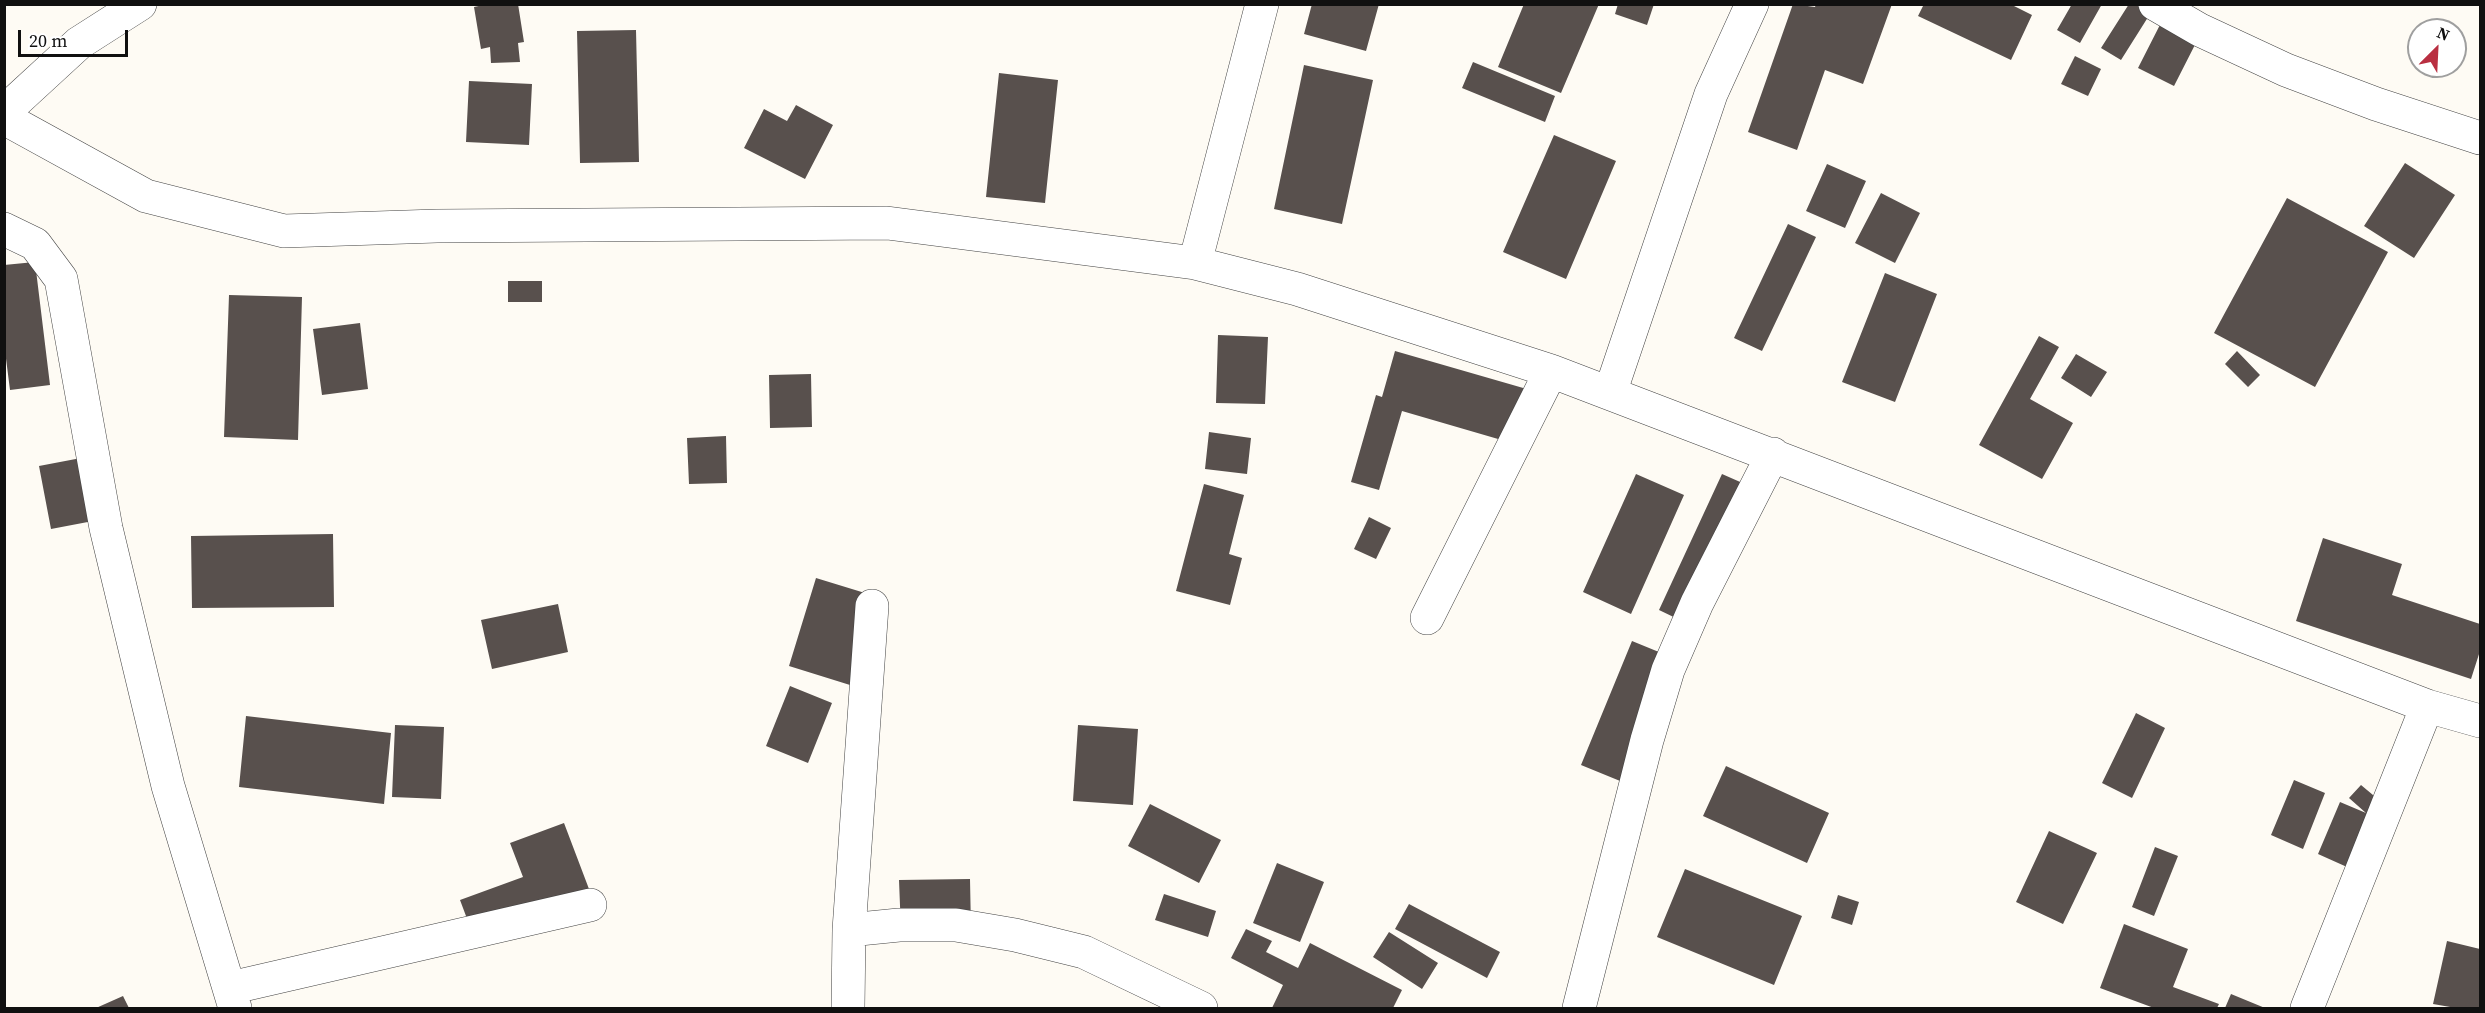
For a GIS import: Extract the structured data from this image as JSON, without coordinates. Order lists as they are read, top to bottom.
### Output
{
  "scale_bar": "20 m",
  "north": "top right"
}
